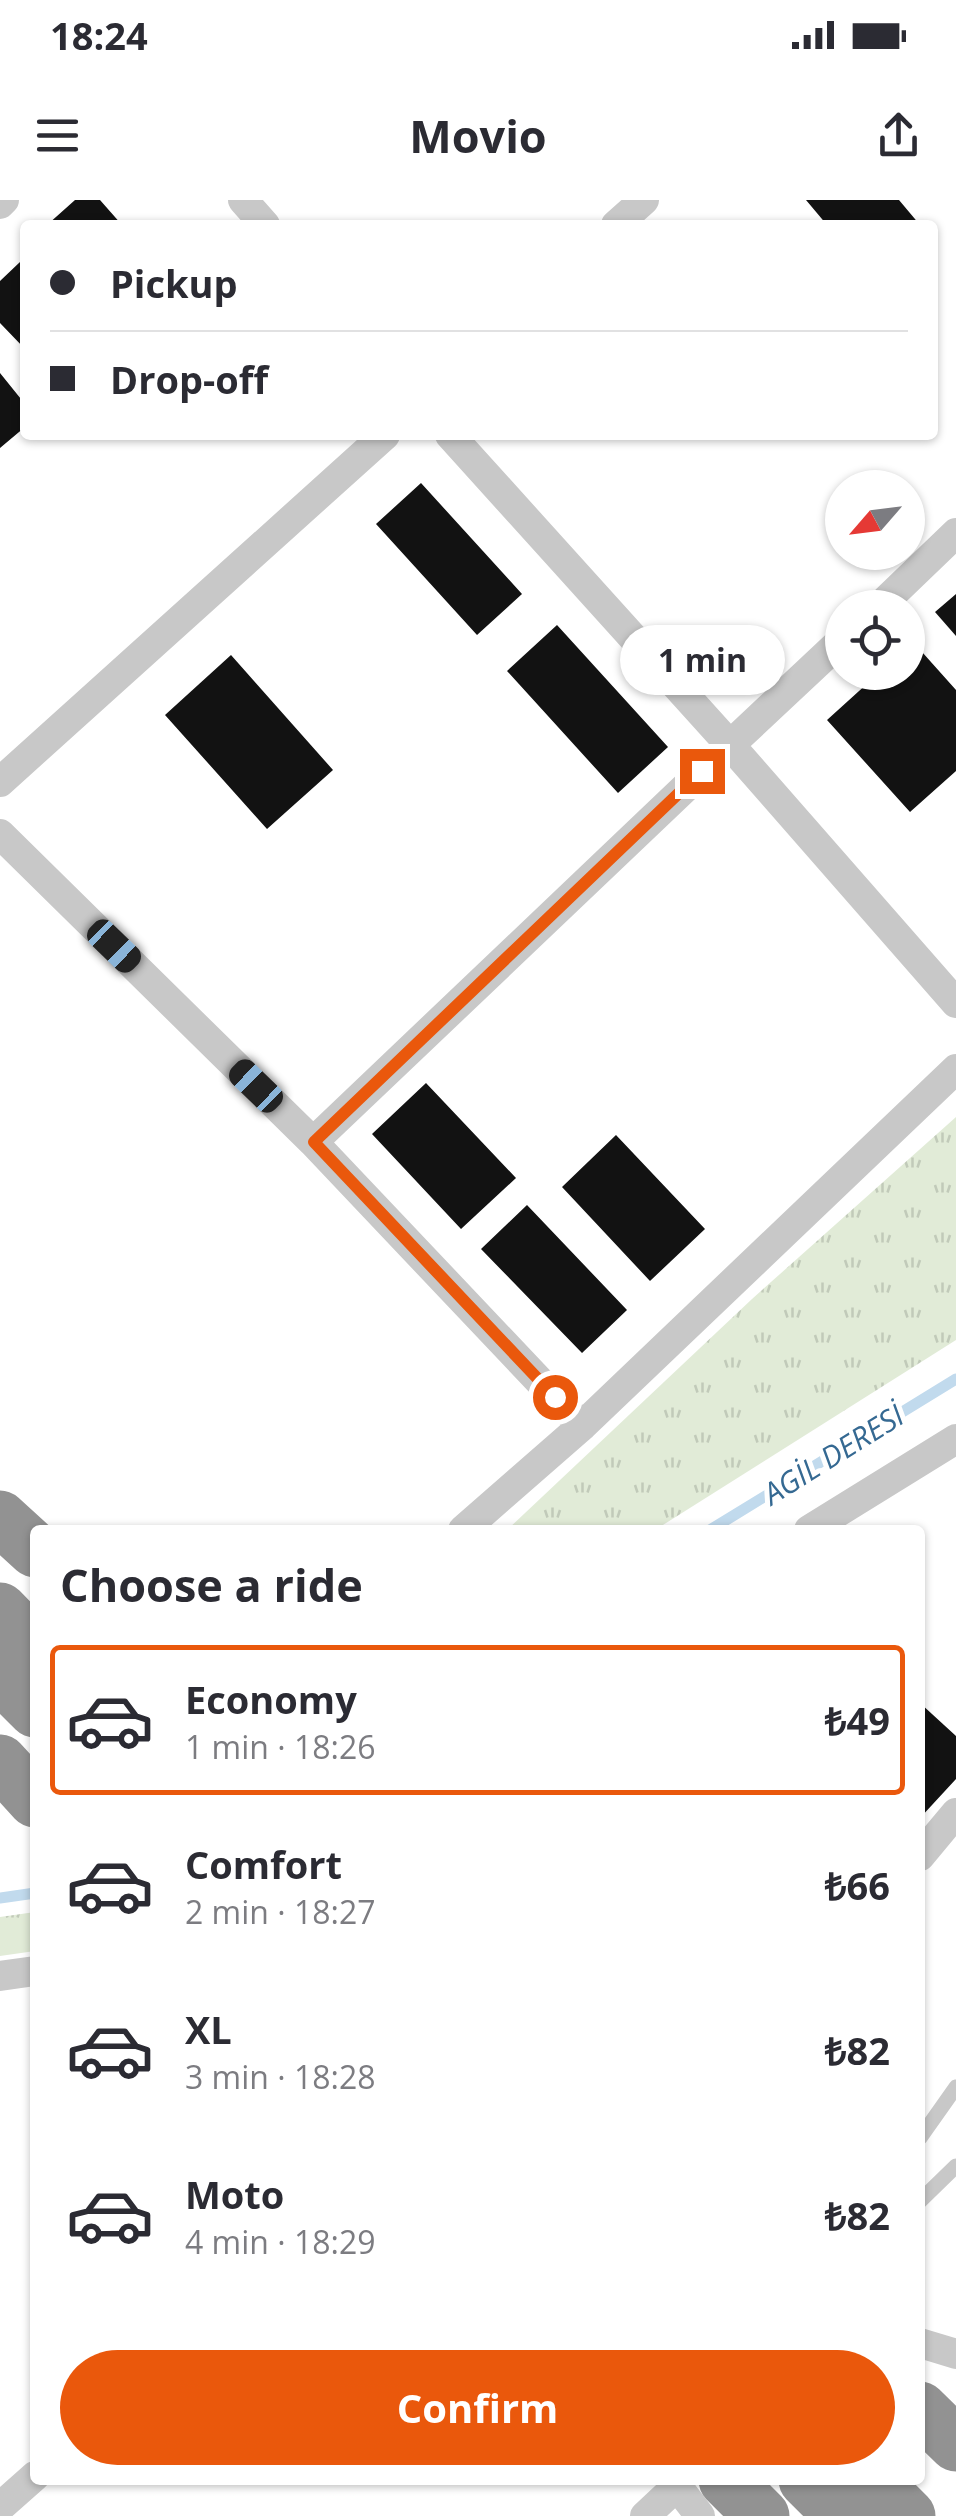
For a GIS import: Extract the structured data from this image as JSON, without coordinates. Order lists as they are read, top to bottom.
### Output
{
  "water": ["AGİL DERESİ"],
  "north": "bottom left",
  "page": {
    "status": "18:24",
    "header": "Movio",
    "banner": ["Pickup", "Drop-off"],
    "bubble": "1 min",
    "heading": "Choose a ride",
    "list": [
      {
        "name": "Economy",
        "note": "1 min · 18:26",
        "value": "₺49"
      },
      {
        "name": "Comfort",
        "note": "2 min · 18:27",
        "value": "₺66"
      },
      {
        "name": "XL",
        "note": "3 min · 18:28",
        "value": "₺82"
      },
      {
        "name": "Moto",
        "note": "4 min · 18:29",
        "value": "₺82"
      }
    ],
    "buttons": "Confirm"
  }
}
